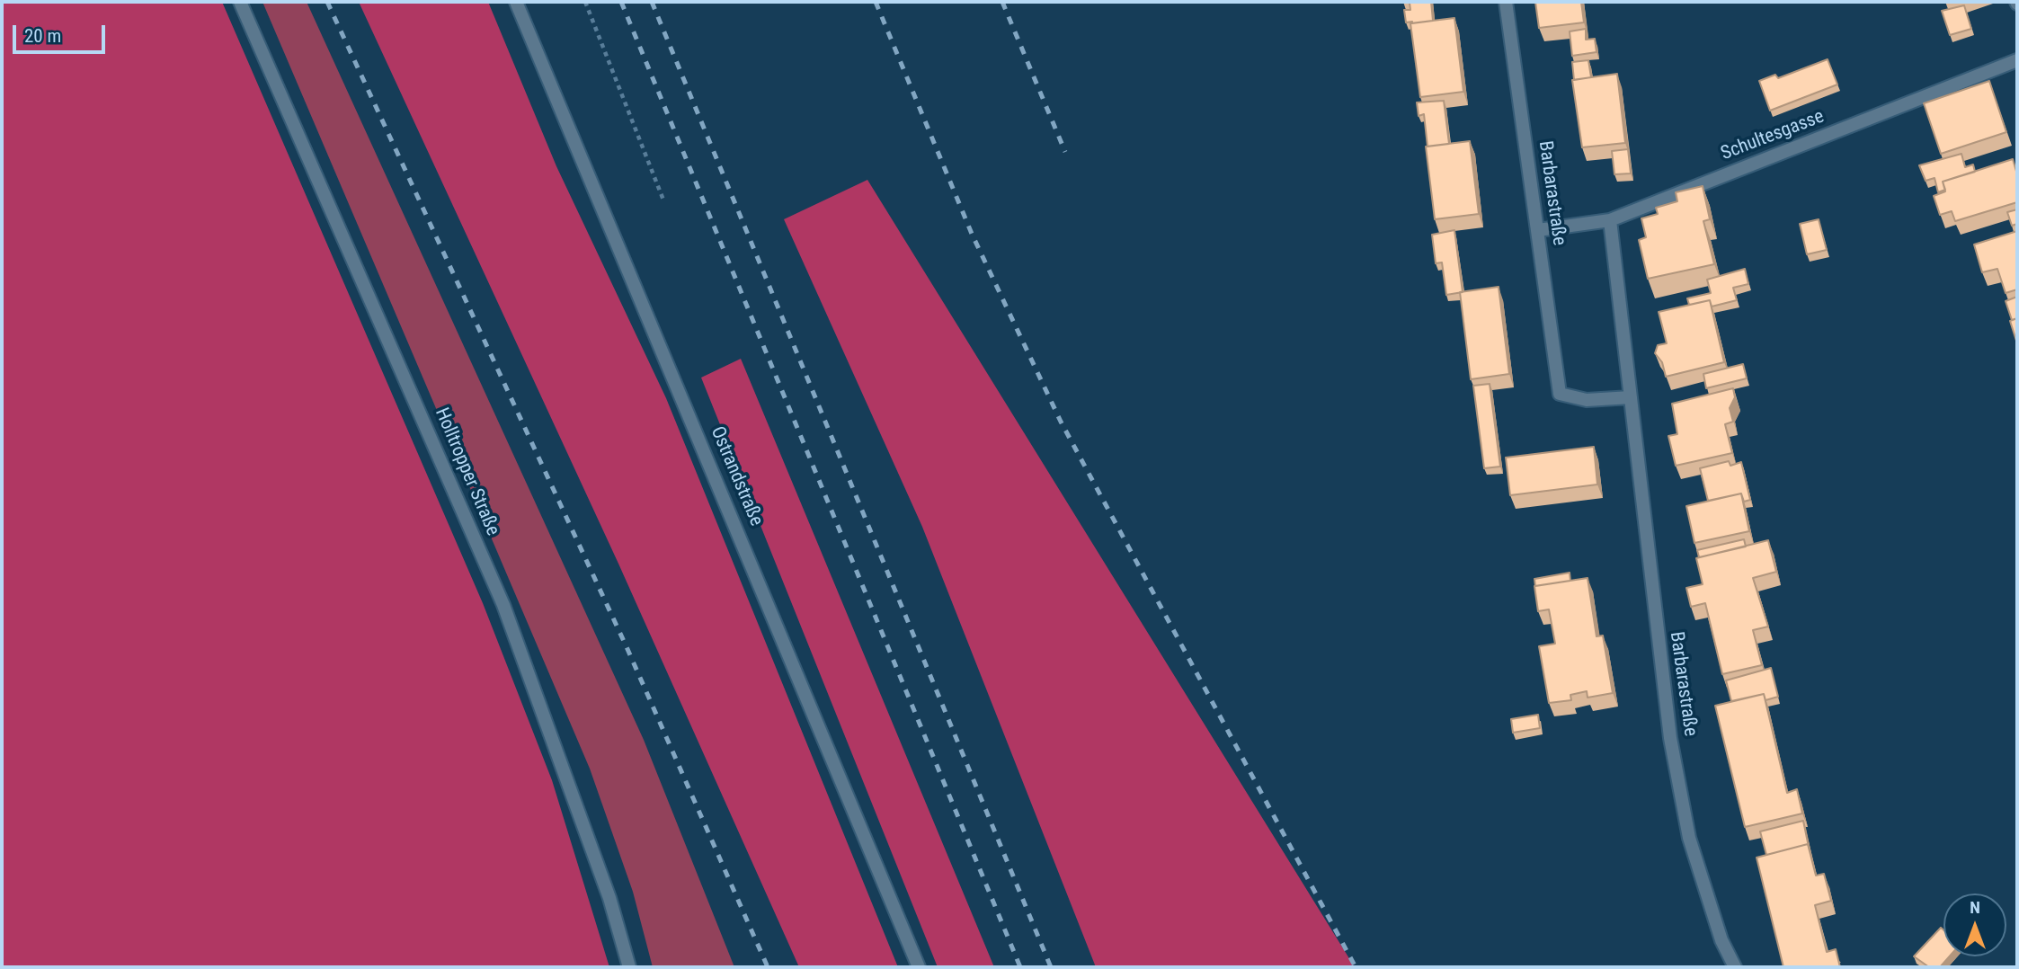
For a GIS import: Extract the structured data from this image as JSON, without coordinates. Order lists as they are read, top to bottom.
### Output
{
  "streets": {
    "street": [
      "Schultesgasse",
      "Barbarastraße",
      "Holltropper Straße",
      "Ostrandstraße"
    ]
  },
  "crossings": [
    ["Schultesgasse", "Barbarastraße"]
  ],
  "scale_bar": "20 m",
  "north": "top"
}
